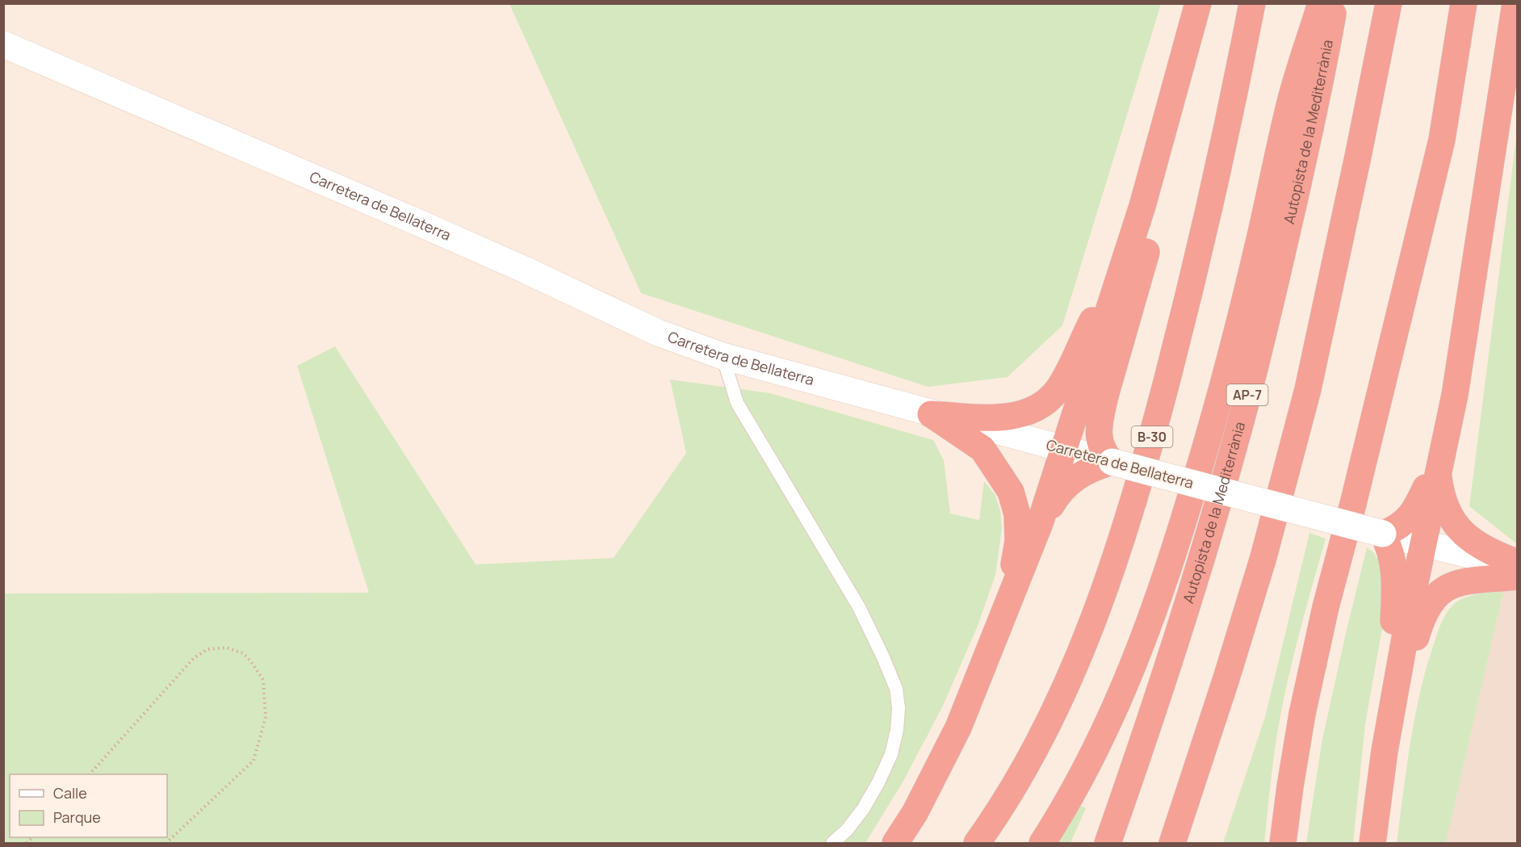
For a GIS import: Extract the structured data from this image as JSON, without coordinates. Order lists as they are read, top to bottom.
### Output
{
  "streets": {
    "highway": ["Autopista de la Mediterrània", "AP-7", "B-30"],
    "street": ["Carretera de Bellaterra"]
  },
  "legend": ["Calle", "Parque"]
}
